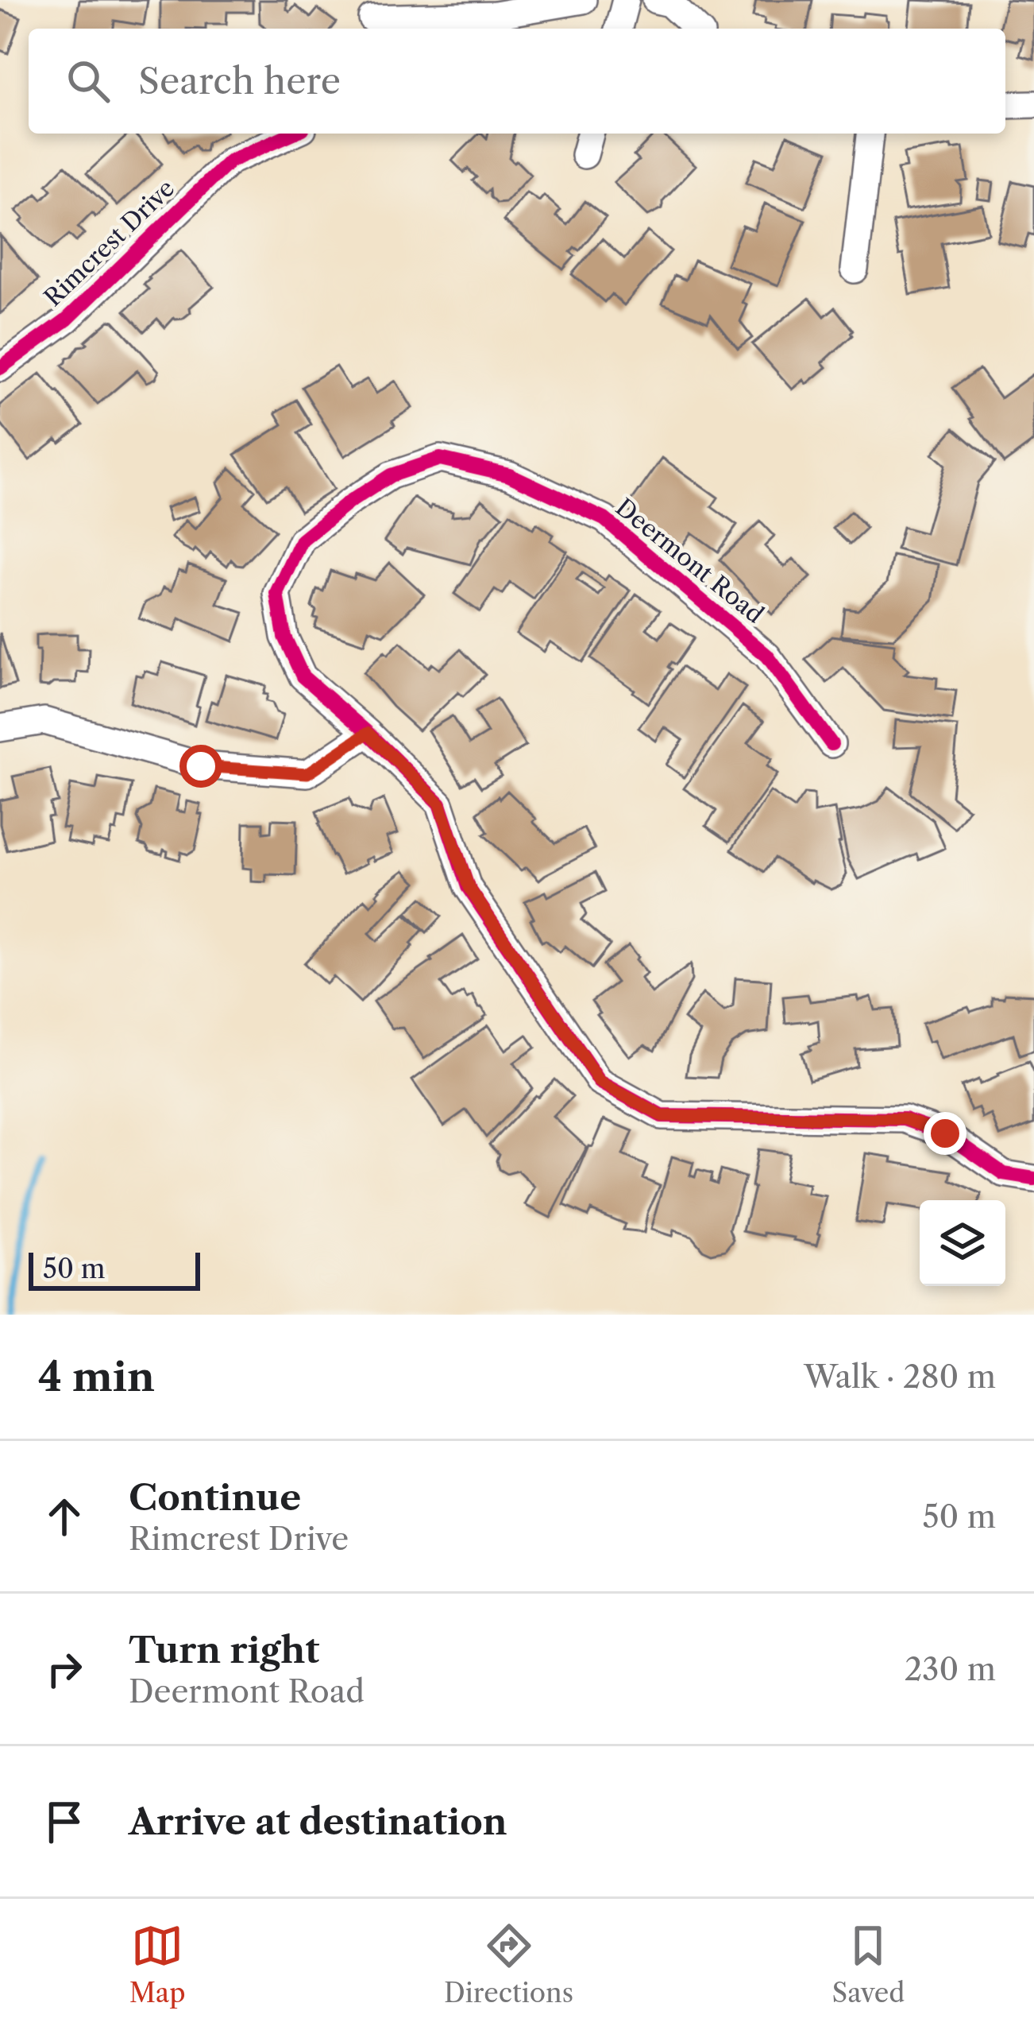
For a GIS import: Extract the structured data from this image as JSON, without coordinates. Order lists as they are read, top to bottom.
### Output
{
  "streets": {
    "street": ["Rimcrest Drive", "Deermont Road"]
  },
  "scale_bar": "50 m",
  "page": {
    "search": "Search here",
    "scale": "50 m",
    "heading": ["4 min", "Walk · 280 m"],
    "list": [
      ["Continue", "Rimcrest Drive", "50 m"],
      ["Turn right", "Deermont Road", "230 m"],
      "Arrive at destination"
    ],
    "nav": ["Map", "Directions", "Saved"]
  }
}
